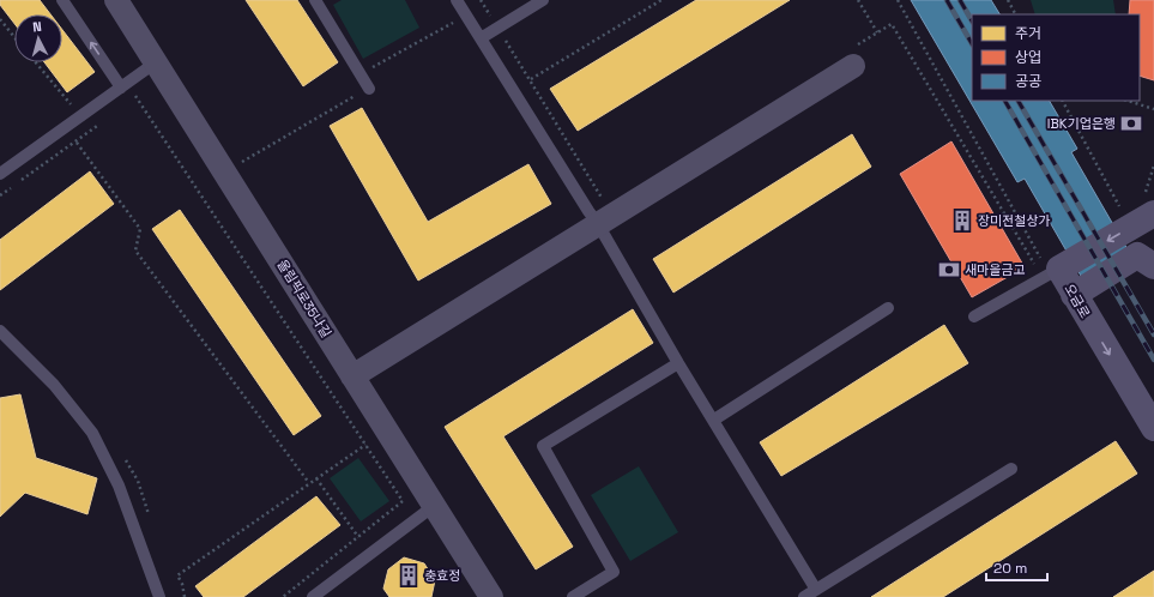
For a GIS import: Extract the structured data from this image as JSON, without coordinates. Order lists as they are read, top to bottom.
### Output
{
  "streets": {
    "main road": ["오금로"],
    "street": ["올림픽로35나길"]
  },
  "places": {
    "bank": ["IBK기업은행", "새마을금고"],
    "building": ["장미전철상가", "충효정"]
  },
  "legend": ["주거", "상업", "공공"],
  "scale_bar": "20 m",
  "north": "top"
}
